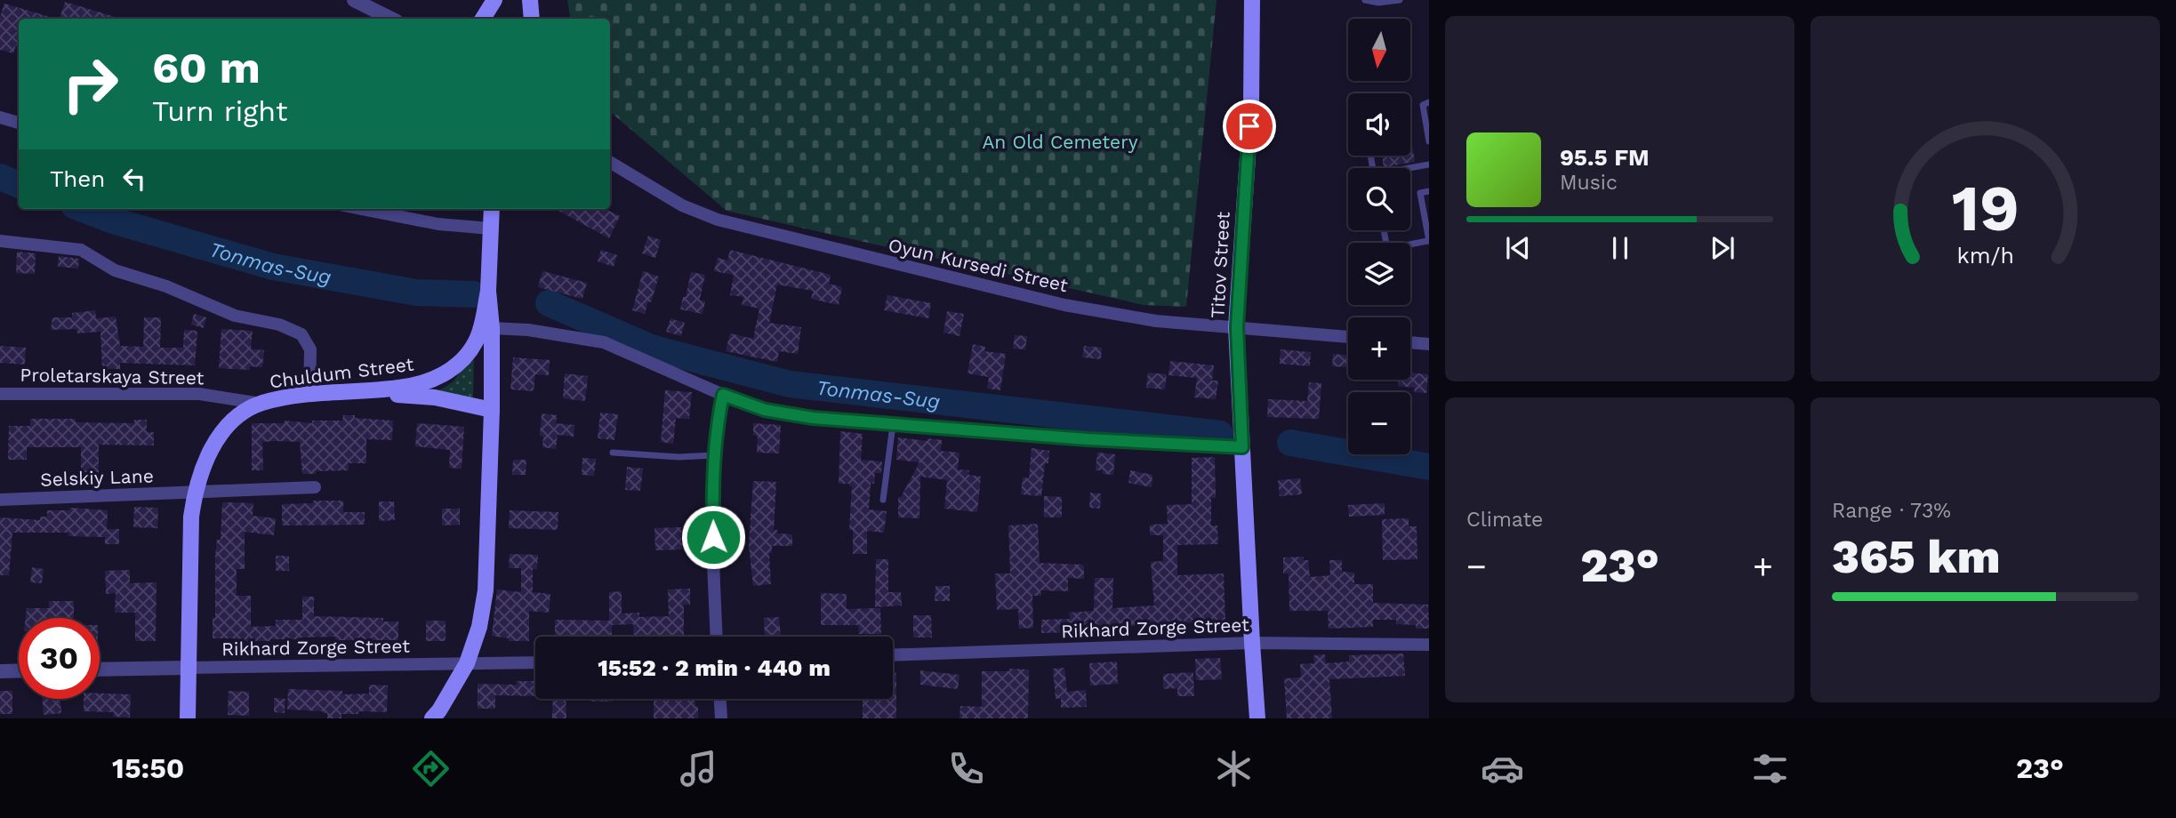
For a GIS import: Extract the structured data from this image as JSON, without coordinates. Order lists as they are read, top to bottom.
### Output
{
  "streets": {
    "main road": ["Titov Street", "Chuldum Street"],
    "street": [
      "Oyun Kursedi Street",
      "Proletarskaya Street",
      "Selskiy Lane",
      "Rikhard Zorge Street"
    ]
  },
  "crossings": [
    ["Oyun Kursedi Street", "Titov Street"],
    ["Titov Street", "Rikhard Zorge Street"],
    ["Chuldum Street", "Proletarskaya Street"],
    ["Chuldum Street", "Selskiy Lane"],
    ["Chuldum Street", "Rikhard Zorge Street"]
  ],
  "water": ["Tonmas-Sug"],
  "parks": ["An Old Cemetery"],
  "north": "bottom",
  "page": {
    "map_buttons": ["+", "−"],
    "turn": ["60 m", "Turn right"],
    "song": ["95.5 FM", "Music"],
    "then": "Then",
    "tile": [
      "Climate",
      ["Range · 73%", "365 km"]
    ],
    "heat": ["−", "23°", "+"],
    "limit": "30",
    "trip": "15:52 · 2 min · 440 m",
    "tabs": ["15:50", "23°"],
    "gauge": ["19", "km/h"]
  }
}
